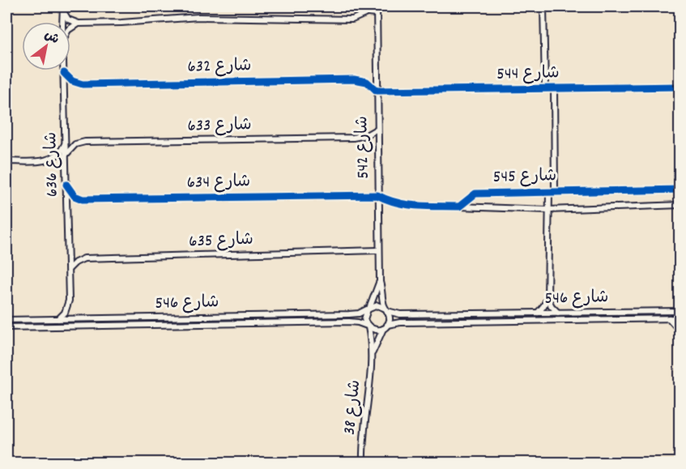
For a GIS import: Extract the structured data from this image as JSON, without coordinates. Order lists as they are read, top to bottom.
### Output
{
  "streets": {
    "street": [
      "شارع 632",
      "شارع 544",
      "شارع 633",
      "شارع 542",
      "شارع 636",
      "شارع 545",
      "شارع 634",
      "شارع 635",
      "شارع 546",
      "شارع 38"
    ]
  },
  "crossings": [
    ["شارع 632", "شارع 544"],
    ["شارع 632", "شارع 542"],
    ["شارع 632", "شارع 636"],
    ["شارع 544", "شارع 542"],
    ["شارع 633", "شارع 542"],
    ["شارع 633", "شارع 636"],
    ["شارع 542", "شارع 634"],
    ["شارع 542", "شارع 635"],
    ["شارع 542", "شارع 546"],
    ["شارع 542", "شارع 38"],
    ["شارع 636", "شارع 634"],
    ["شارع 636", "شارع 635"],
    ["شارع 636", "شارع 546"],
    ["شارع 546", "شارع 38"]
  ],
  "north": "top right"
}
